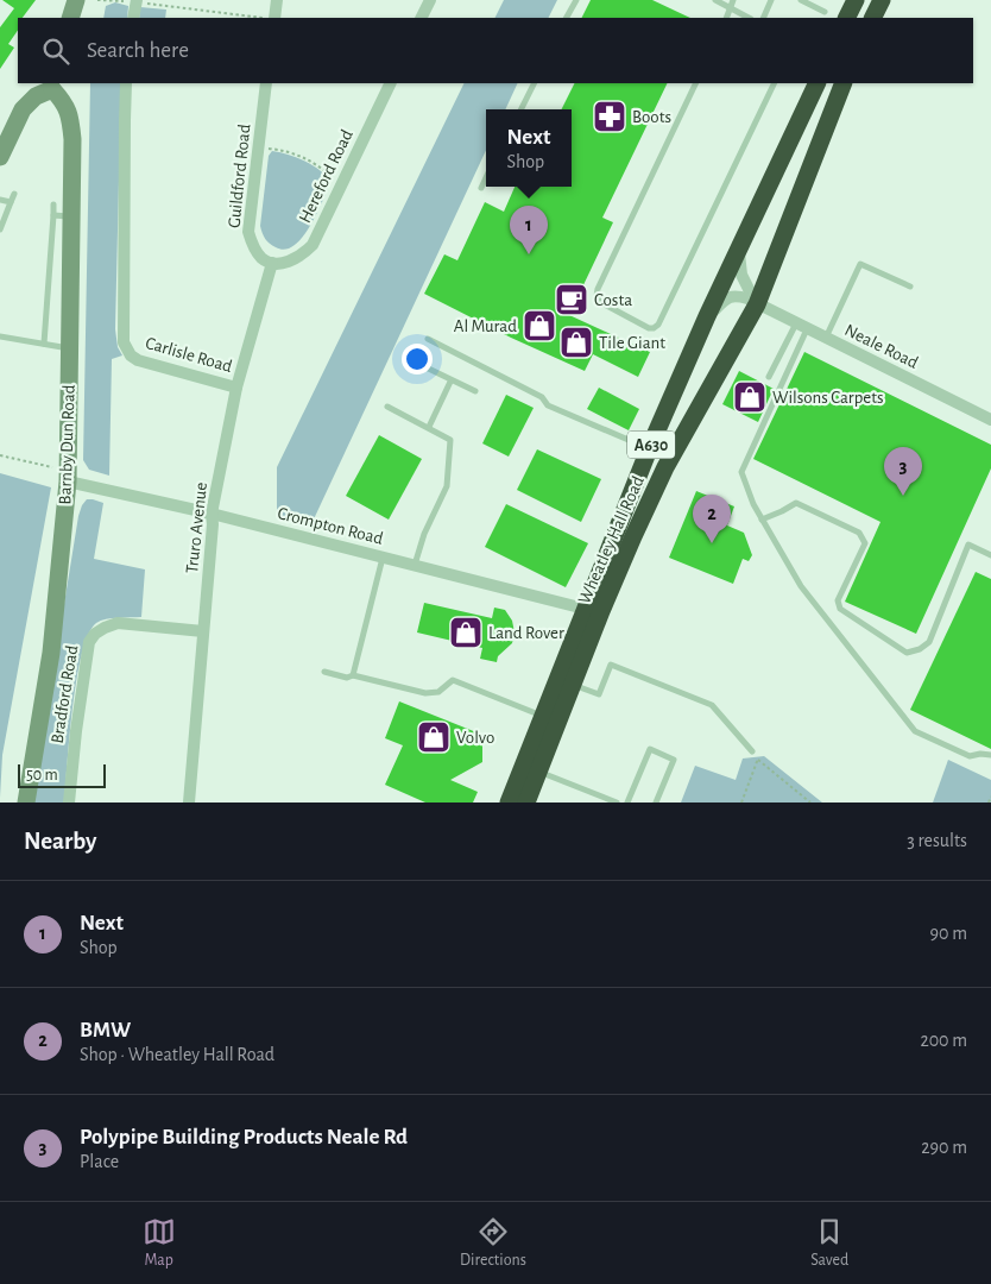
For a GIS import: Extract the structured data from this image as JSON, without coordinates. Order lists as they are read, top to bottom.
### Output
{
  "streets": {
    "highway": ["A630", "Wheatley Hall Road"],
    "street": [
      "Guildford Road",
      "Hereford Road",
      "Neale Road",
      "Carlisle Road",
      "Barnby Dun Road",
      "Crompton Road",
      "Truro Avenue",
      "Bradford Road"
    ]
  },
  "crossings": [
    ["Guildford Road", "Hereford Road"],
    ["Guildford Road", "Truro Avenue"],
    ["Hereford Road", "Truro Avenue"],
    ["Neale Road", "Wheatley Hall Road"],
    ["Carlisle Road", "Truro Avenue"],
    ["Barnby Dun Road", "Crompton Road"],
    ["Crompton Road", "Truro Avenue"],
    ["Crompton Road", "Wheatley Hall Road"],
    ["Truro Avenue", "Bradford Road"]
  ],
  "places": {
    "pharmacy": ["Boots"],
    "cafe": ["Costa"],
    "shop": [
      "Al Murad",
      "Tile Giant",
      "Wilsons Carpets",
      "Land Rover",
      "Volvo"
    ]
  },
  "scale_bar": "50 m",
  "page": {
    "search": "Search here",
    "popup": ["Next", "Shop"],
    "pins": ["1", "3", "2"],
    "scale": "50 m",
    "heading": ["Nearby", "3 results"],
    "list": [
      {
        "mark": "1",
        "name": "Next",
        "note": "Shop",
        "value": "90 m"
      },
      {
        "mark": "2",
        "name": "BMW",
        "note": "Shop · Wheatley Hall Road",
        "value": "200 m"
      },
      {
        "mark": "3",
        "name": "Polypipe Building Products Neale Rd",
        "note": "Place",
        "value": "290 m"
      }
    ],
    "nav": ["Map", "Directions", "Saved"]
  }
}
